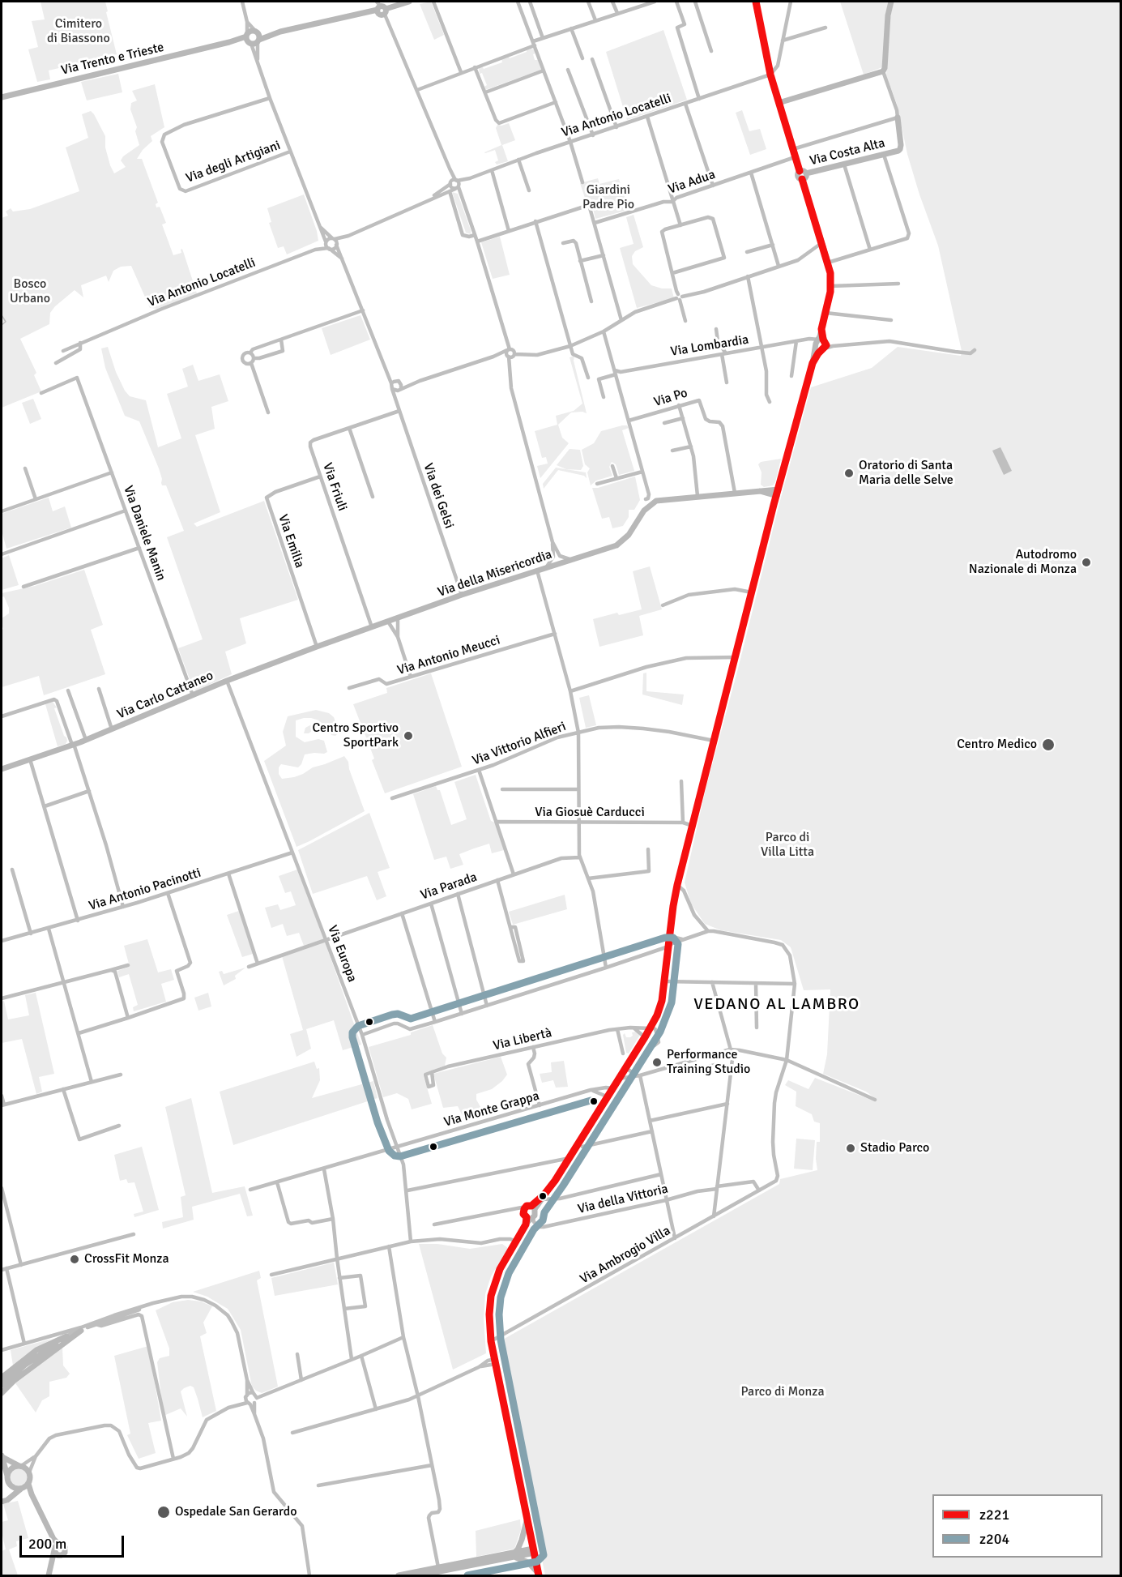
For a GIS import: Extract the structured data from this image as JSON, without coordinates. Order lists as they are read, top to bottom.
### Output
{
  "streets": {
    "street": [
      "Via Trento e Trieste",
      "Via Antonio Locatelli",
      "Via Costa Alta",
      "Via degli Artigiani",
      "Via Adua",
      "Via Lombardia",
      "Via Po",
      "Via Friuli",
      "Via dei Gelsi",
      "Via Daniele Manin",
      "Via Emilia",
      "Via della Misericordia",
      "Via Antonio Meucci",
      "Via Carlo Cattaneo",
      "Via Vittorio Alfieri",
      "Via Giosuè Carducci",
      "Via Parada",
      "Via Antonio Pacinotti",
      "Via Europa",
      "Via Libertà",
      "Via Monte Grappa",
      "Via della Vittoria",
      "Via Ambrogio Villa"
    ]
  },
  "crossings": [
    ["Via Po", "Via della Misericordia"],
    ["Via Friuli", "Via dei Gelsi"],
    ["Via Friuli", "Via Emilia"],
    ["Via Friuli", "Via della Misericordia"],
    ["Via dei Gelsi", "Via della Misericordia"],
    ["Via Daniele Manin", "Via Carlo Cattaneo"],
    ["Via Emilia", "Via della Misericordia"],
    ["Via della Misericordia", "Via Carlo Cattaneo"],
    ["Via della Misericordia", "Via Europa"],
    ["Via Carlo Cattaneo", "Via Europa"],
    ["Via Parada", "Via Europa"],
    ["Via Antonio Pacinotti", "Via Europa"],
    ["Via Europa", "Via Monte Grappa"],
    ["Via della Vittoria", "Via Ambrogio Villa"]
  ],
  "districts": ["VEDANO AL LAMBRO"],
  "parks": [
    "Cimitero di Biassono",
    "Giardini Padre Pio",
    "Bosco Urbano",
    "Parco di Villa Litta",
    "Parco di Monza"
  ],
  "places": [
    "Oratorio di Santa Maria delle Selve",
    "Autodromo Nazionale di Monza",
    "Centro Sportivo SportPark",
    "Centro Medico",
    "Performance Training Studio",
    "Stadio Parco",
    "CrossFit Monza",
    "Ospedale San Gerardo"
  ],
  "lines": ["transit line z221", "transit line z204"],
  "legend": ["z221", "z204"],
  "scale_bar": "200 m"
}
